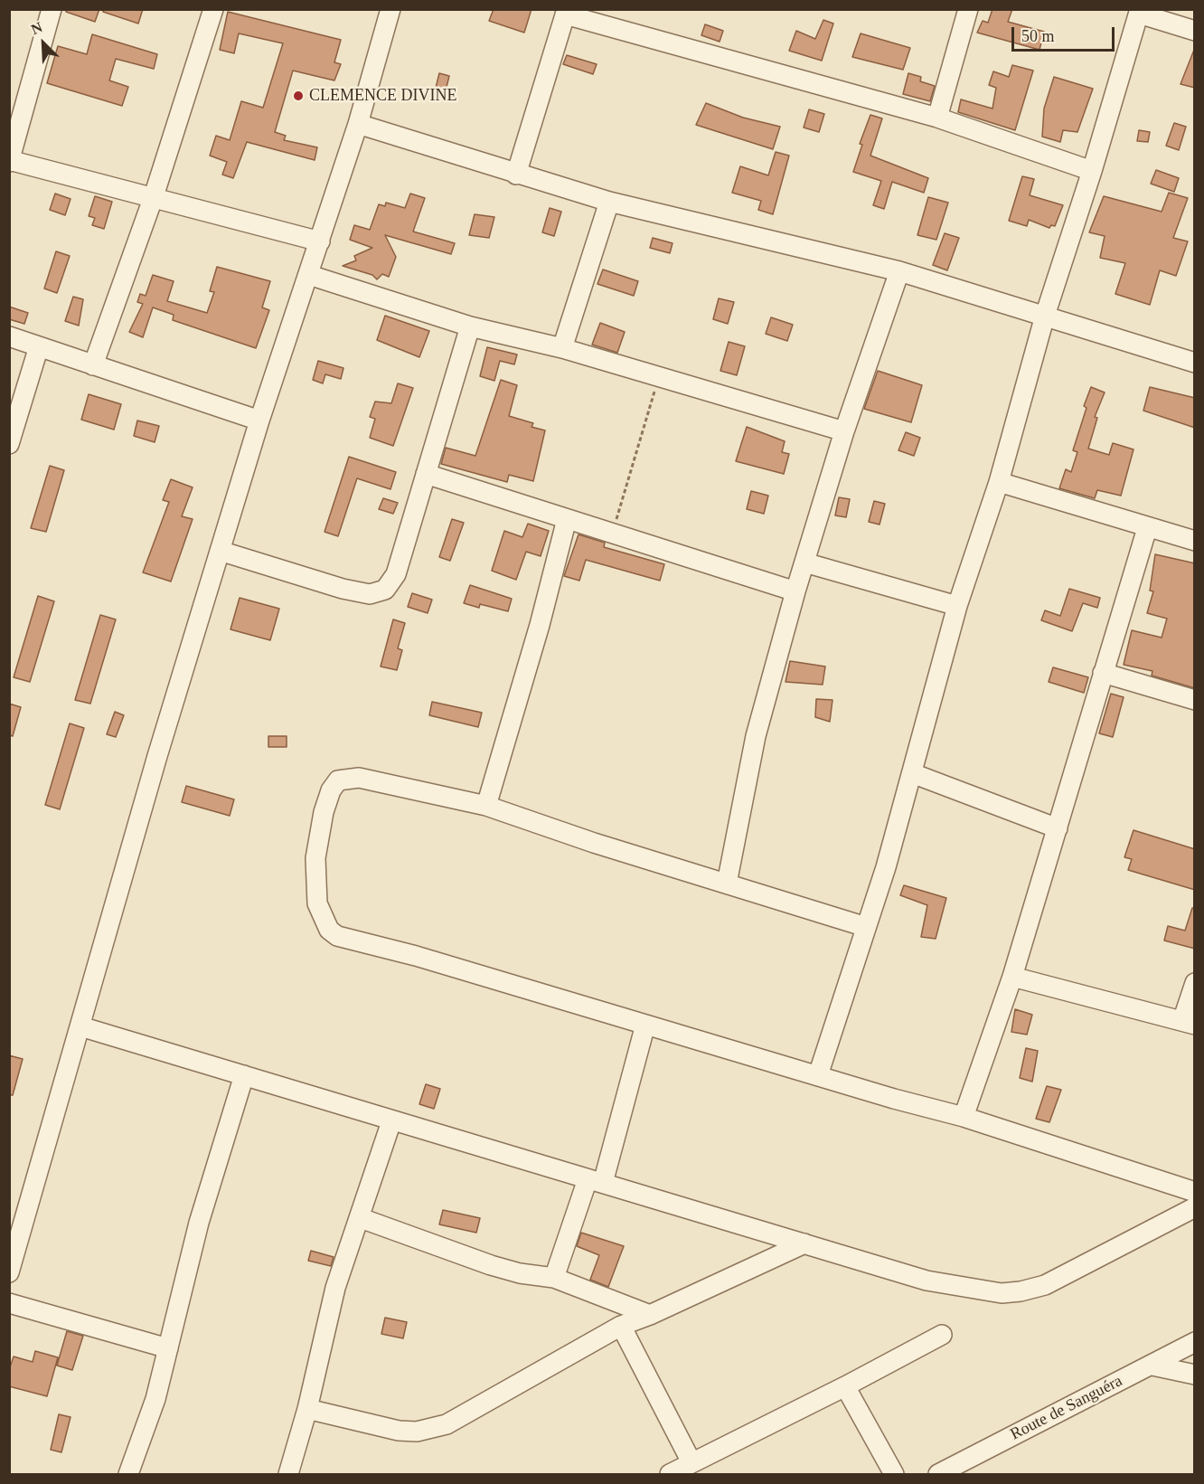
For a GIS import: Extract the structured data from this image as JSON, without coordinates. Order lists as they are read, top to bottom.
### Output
{
  "streets": {
    "street": ["Route de Sanguéra"]
  },
  "places": ["CLEMENCE DIVINE"],
  "scale_bar": "50 m",
  "north": "top left"
}
